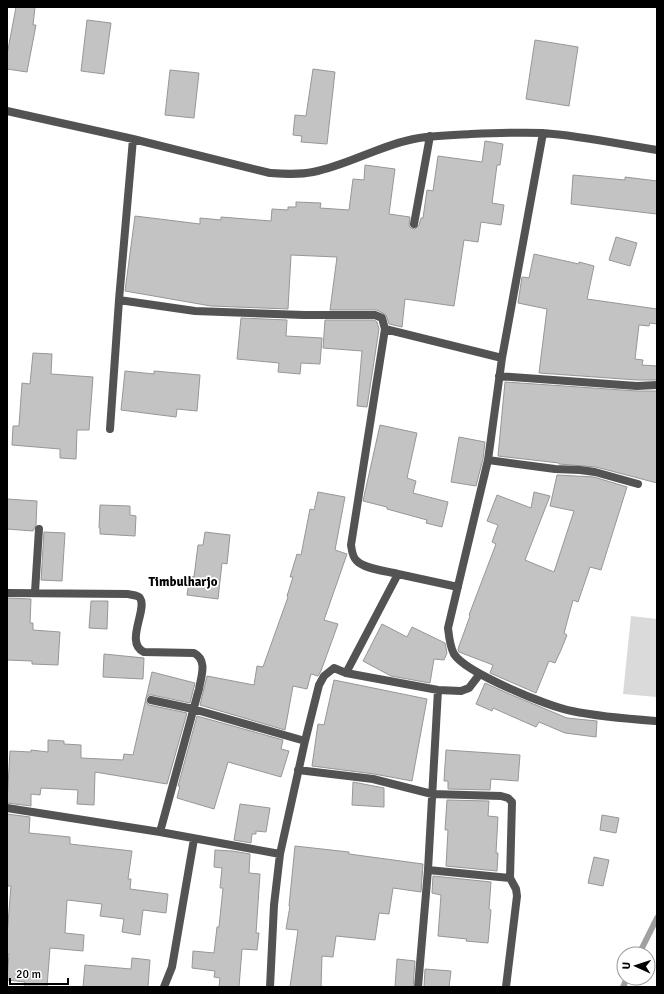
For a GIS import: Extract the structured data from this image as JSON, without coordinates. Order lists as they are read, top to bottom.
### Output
{
  "districts": ["Timbulharjo"],
  "scale_bar": "20 m",
  "north": "left"
}
